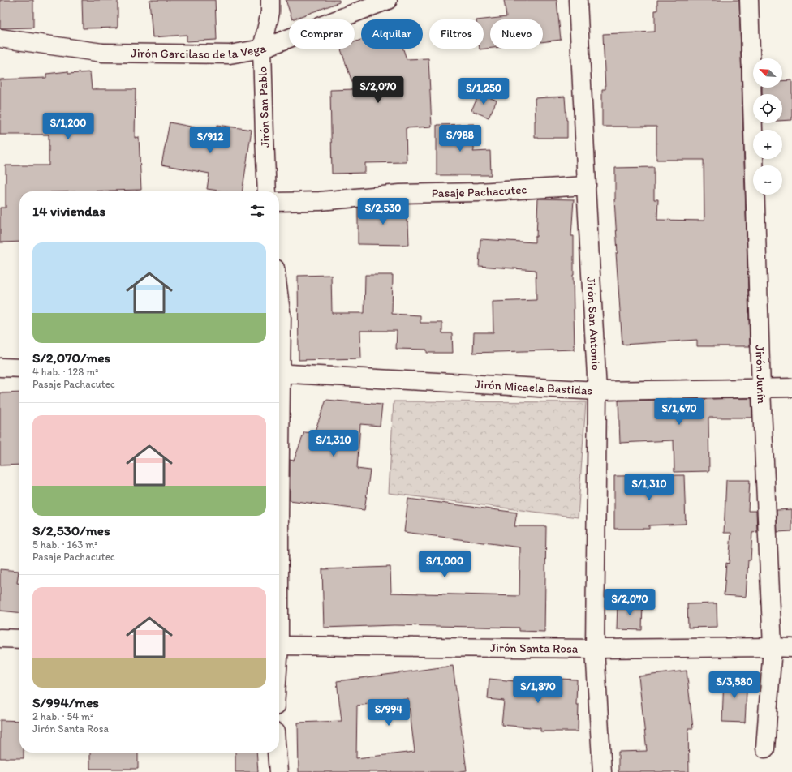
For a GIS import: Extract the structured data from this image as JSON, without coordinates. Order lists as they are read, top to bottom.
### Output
{
  "streets": {
    "street": [
      "Jirón Garcilaso de la Vega",
      "Jirón San Pablo",
      "Pasaje Pachacutec",
      "Jirón San Antonio",
      "Jirón Junín",
      "Jirón Micaela Bastidas",
      "Jirón Santa Rosa"
    ]
  },
  "crossings": [
    ["Jirón Garcilaso de la Vega", "Jirón San Pablo"],
    ["Pasaje Pachacutec", "Jirón San Antonio"],
    ["Jirón San Antonio", "Jirón Micaela Bastidas"],
    ["Jirón San Antonio", "Jirón Santa Rosa"],
    ["Jirón Junín", "Jirón Micaela Bastidas"],
    ["Jirón Junín", "Jirón Santa Rosa"]
  ],
  "north": "top left",
  "page": {
    "chip": [
      "Comprar",
      "Alquilar",
      "Filtros",
      "Nuevo"
    ],
    "map_buttons": ["+", "−"],
    "price": [
      "S/2,070",
      "S/1,250",
      "S/1,200",
      "S/988",
      "S/912",
      "S/2,530",
      "S/1,670",
      "S/1,310",
      "S/1,310",
      "S/1,000",
      "S/2,070",
      "S/3,580",
      "S/1,870",
      "S/994"
    ],
    "heading": "14 viviendas",
    "list": [
      {
        "name": "S/2,070/mes",
        "note": "4 hab. · 128 m² · Pasaje Pachacutec"
      },
      {
        "name": "S/2,530/mes",
        "note": "5 hab. · 163 m² · Pasaje Pachacutec"
      },
      {
        "name": "S/994/mes",
        "note": "2 hab. · 54 m² · Jirón Santa Rosa"
      }
    ]
  }
}
